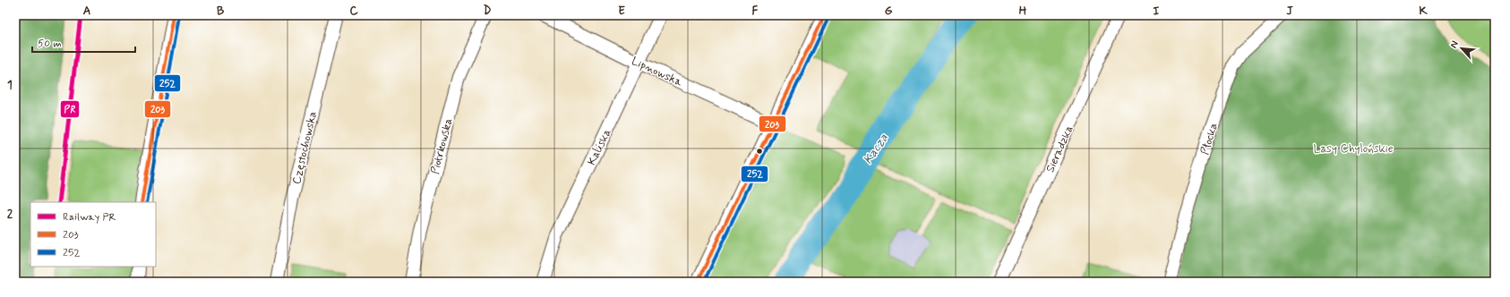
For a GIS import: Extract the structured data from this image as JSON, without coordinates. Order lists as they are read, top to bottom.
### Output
{
  "streets": {
    "street": [
      "Lipnowska",
      "Płocka",
      "Piotrkowska",
      "Kaliska",
      "Częstochowska",
      "Sieradzka"
    ]
  },
  "crossings": [
    ["Lipnowska", "Kaliska"]
  ],
  "water": ["Kacza"],
  "parks": ["Lasy Chylońskie"],
  "lines": ["rail line PR", "transit line 203", "transit line 252"],
  "legend": ["Railway PR", "203", "252"],
  "scale_bar": "50 m",
  "north": "top left",
  "grid": {
    "columns": [
      "A",
      "B",
      "C",
      "D",
      "E",
      "F",
      "G",
      "H",
      "I",
      "J",
      "K"
    ],
    "rows": ["1", "2"]
  }
}
